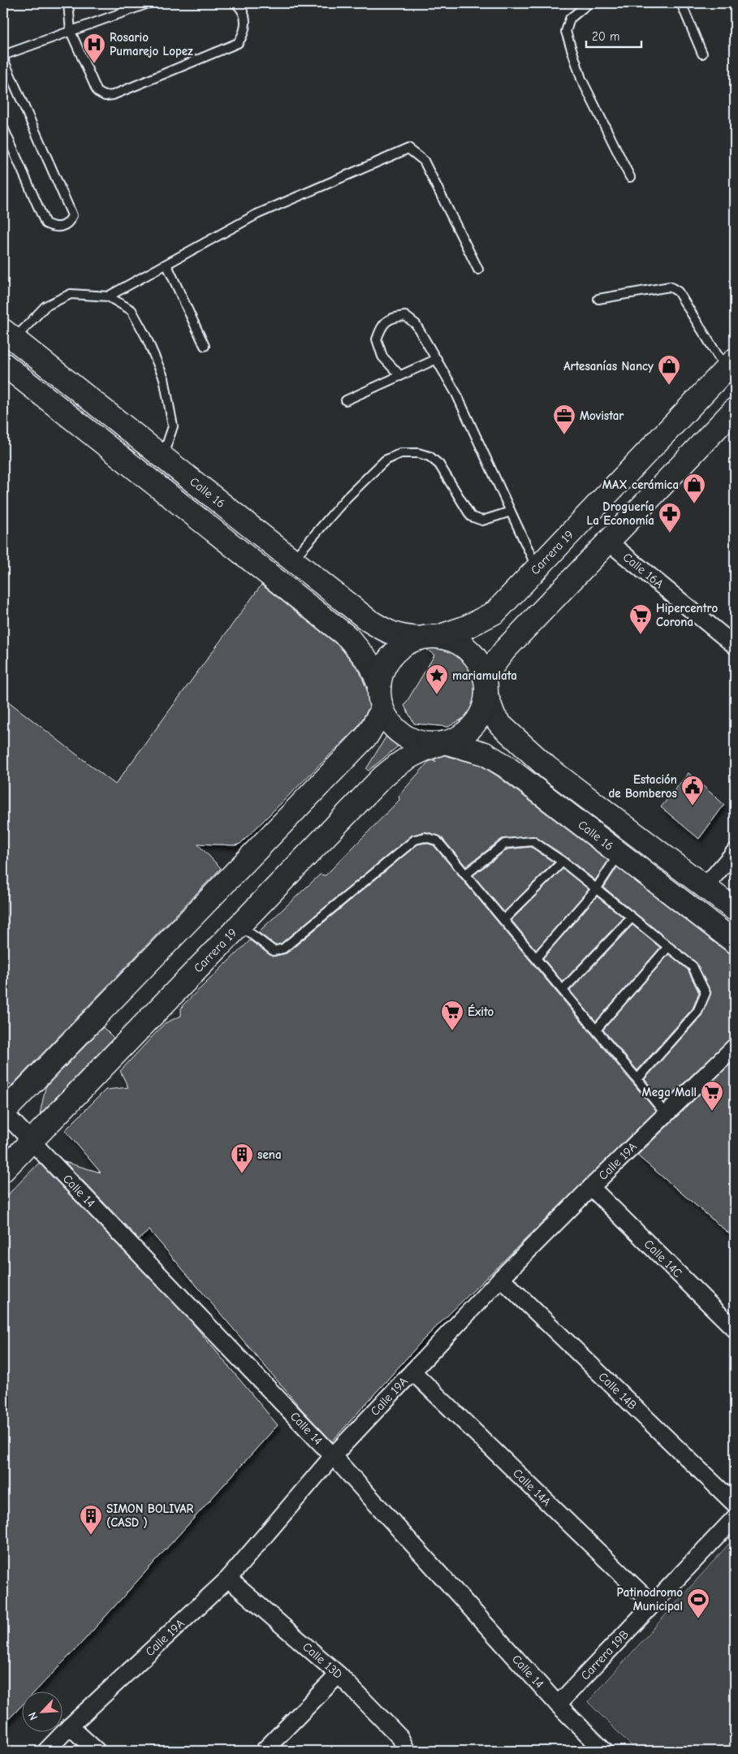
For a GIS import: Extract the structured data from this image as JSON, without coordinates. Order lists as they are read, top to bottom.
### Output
{
  "streets": {
    "main road": ["Calle 16", "Carrera 19"],
    "street": [
      "Calle 16A",
      "Calle 19A",
      "Calle 14",
      "Calle 14C",
      "Calle 14B",
      "Calle 14A",
      "Carrera 19B",
      "Calle 13D"
    ]
  },
  "crossings": [
    ["Calle 16", "Carrera 19"],
    ["Carrera 19", "Calle 14"],
    ["Calle 19A", "Calle 14"],
    ["Calle 19A", "Calle 14C"],
    ["Calle 19A", "Calle 14B"],
    ["Calle 19A", "Calle 14A"],
    ["Calle 19A", "Calle 13D"],
    ["Calle 14", "Carrera 19B"],
    ["Calle 14A", "Carrera 19B"]
  ],
  "places": {
    "hospital": ["Rosario Pumarejo Lopez"],
    "shop": ["Artesanías Nancy", "MAX cerámica"],
    "office": ["Movistar"],
    "pharmacy": ["Droguería La Economía"],
    "supermarket": ["Hipercentro Corona", "Éxito", "Mega Mall"],
    "place": ["mariamulata"],
    "public building": ["Estación de Bomberos"],
    "building": ["sena", "SIMON BOLIVAR (CASD )"],
    "sports": ["Patinodromo Municipal"]
  },
  "scale_bar": "20 m",
  "north": "bottom left"
}
